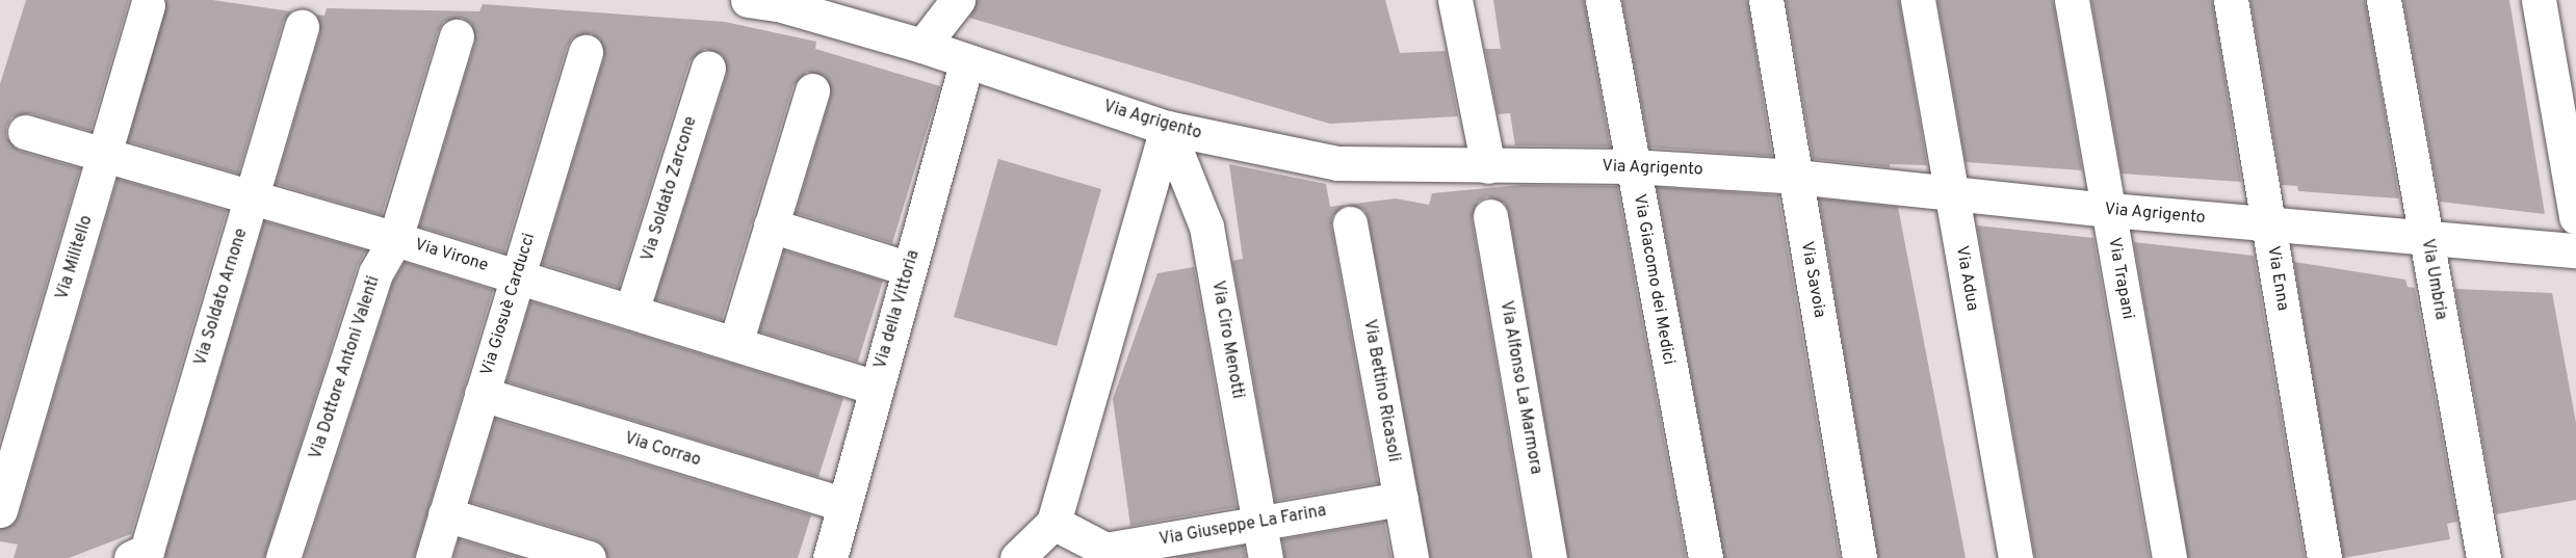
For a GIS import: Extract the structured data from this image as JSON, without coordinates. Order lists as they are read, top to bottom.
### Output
{
  "streets": {
    "street": [
      "Via Agrigento",
      "Via Soldato Zarcone",
      "Via Virone",
      "Via Militello",
      "Via Adua",
      "Via Trapani",
      "Via Enna",
      "Via Giacomo dei Medici",
      "Via Savoia",
      "Via Umbria",
      "Via Soldato Arnone",
      "Via Giosuè Carducci",
      "Via della Vittoria",
      "Via Ciro Menotti",
      "Via Dottore Antoni Valenti",
      "Via Alfonso La Marmora",
      "Via Bettino Ricasoli",
      "Via Corrao",
      "Via Giuseppe La Farina"
    ]
  },
  "crossings": [
    ["Via Agrigento", "Via Adua"],
    ["Via Agrigento", "Via Trapani"],
    ["Via Agrigento", "Via Enna"],
    ["Via Agrigento", "Via Giacomo dei Medici"],
    ["Via Agrigento", "Via Savoia"],
    ["Via Agrigento", "Via Umbria"],
    ["Via Agrigento", "Via della Vittoria"],
    ["Via Agrigento", "Via Ciro Menotti"],
    ["Via Soldato Zarcone", "Via Virone"],
    ["Via Virone", "Via Militello"],
    ["Via Virone", "Via Soldato Arnone"],
    ["Via Virone", "Via Giosuè Carducci"],
    ["Via Virone", "Via della Vittoria"],
    ["Via Virone", "Via Dottore Antoni Valenti"],
    ["Via Giosuè Carducci", "Via Corrao"],
    ["Via della Vittoria", "Via Corrao"],
    ["Via Ciro Menotti", "Via Giuseppe La Farina"],
    ["Via Bettino Ricasoli", "Via Giuseppe La Farina"]
  ]
}
